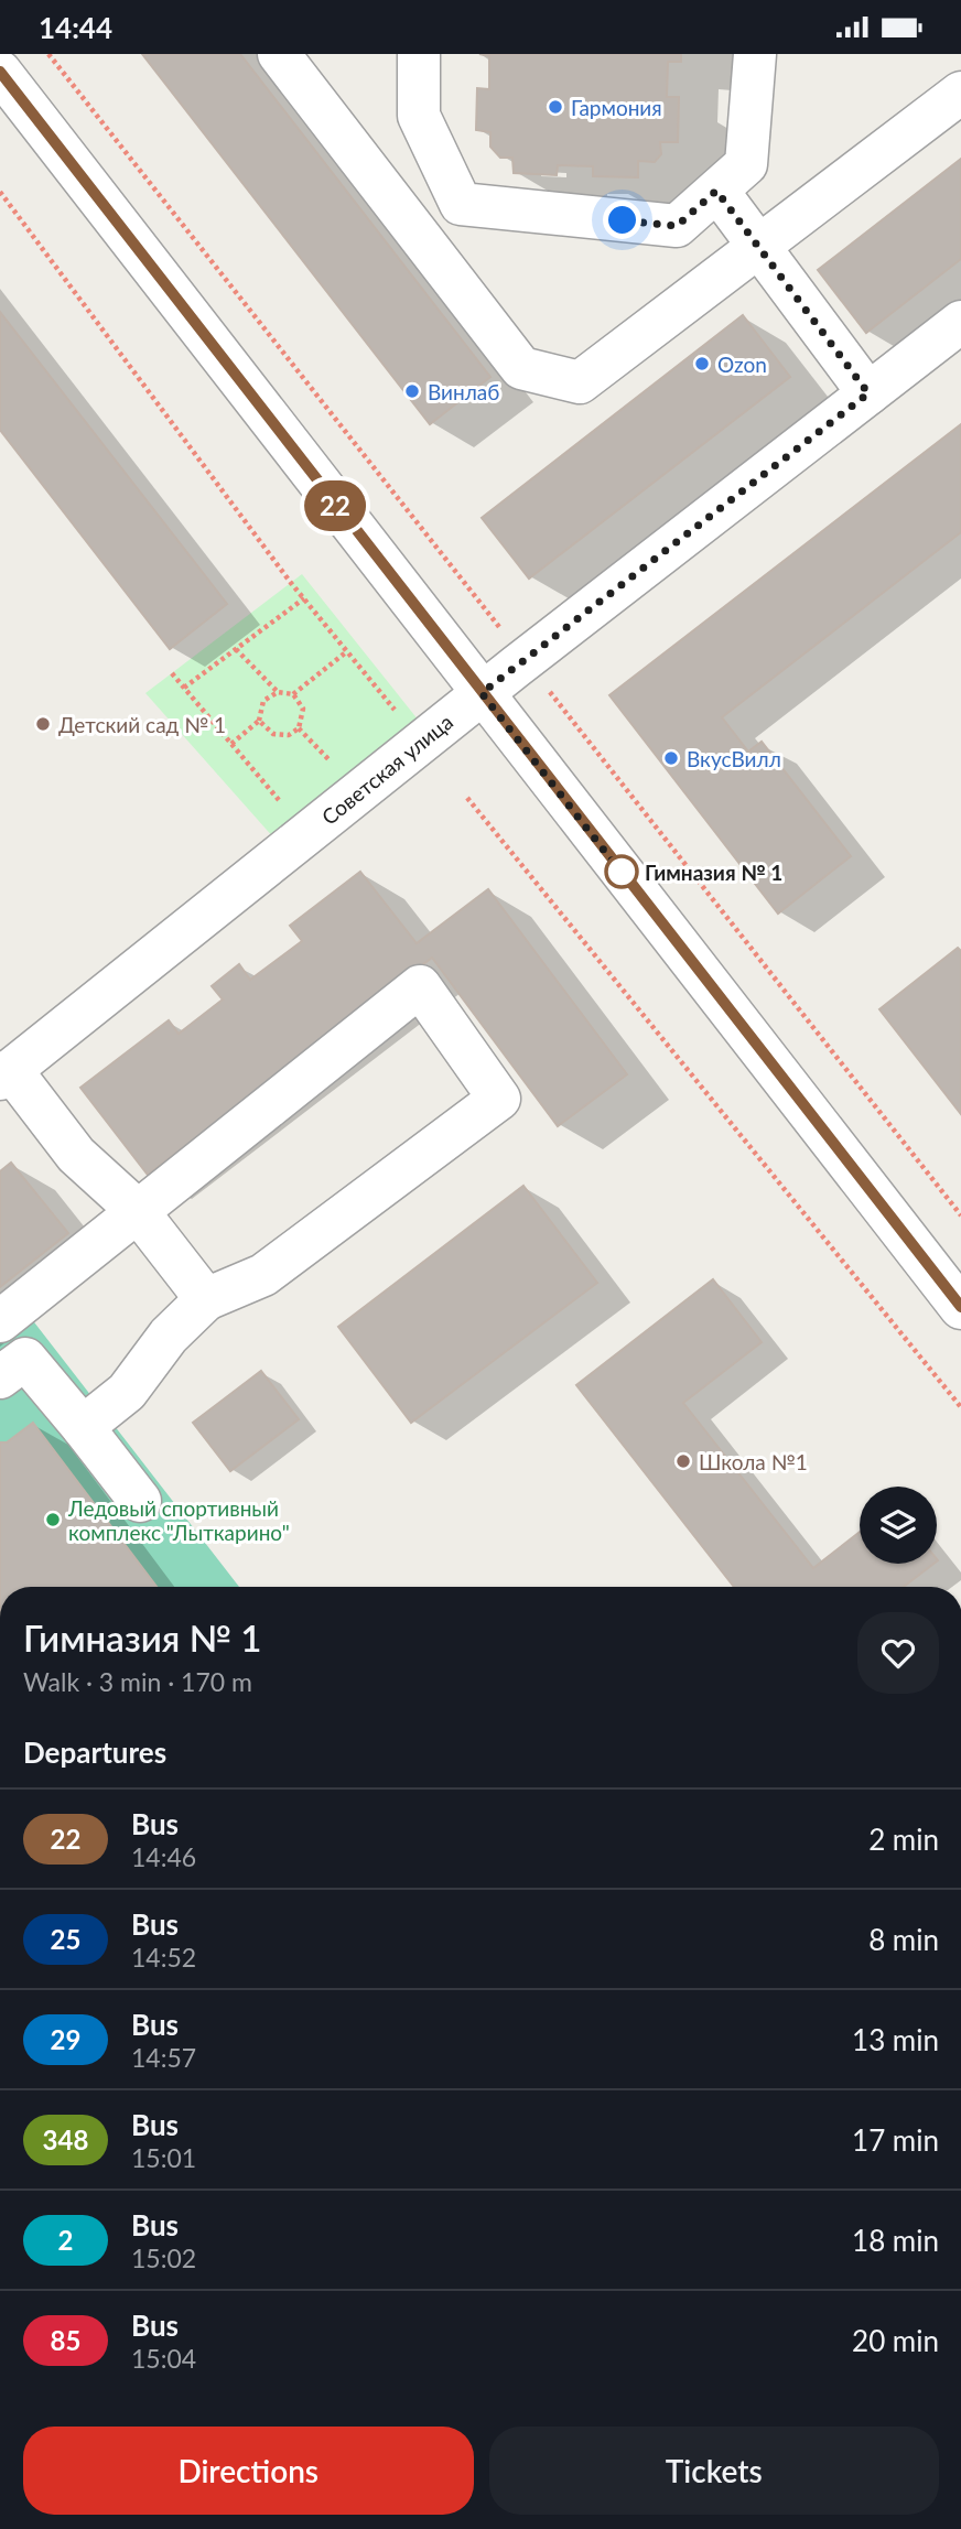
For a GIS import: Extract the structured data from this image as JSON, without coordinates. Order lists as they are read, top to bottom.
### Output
{
  "streets": {
    "street": ["Советская улица"]
  },
  "places": [
    "Гармония",
    "Ozon",
    "Винлаб",
    "Детский сад № 1",
    "ВкусВилл",
    "Гимназия № 1",
    "Школа №1",
    "Ледовый спортивный комплекс \"Лыткарино\""
  ],
  "lines": ["bus line 22"],
  "page": {
    "status": "14:44",
    "on_map": "22",
    "heading": [
      ["Гимназия № 1", "Walk · 3 min · 170 m"],
      "Departures"
    ],
    "list": [
      {
        "mark": "22",
        "name": "Bus",
        "note": "14:46",
        "value": "2 min"
      },
      {
        "mark": "25",
        "name": "Bus",
        "note": "14:52",
        "value": "8 min"
      },
      {
        "mark": "29",
        "name": "Bus",
        "note": "14:57",
        "value": "13 min"
      },
      {
        "mark": "348",
        "name": "Bus",
        "note": "15:01",
        "value": "17 min"
      },
      {
        "mark": "2",
        "name": "Bus",
        "note": "15:02",
        "value": "18 min"
      },
      {
        "mark": "85",
        "name": "Bus",
        "note": "15:04",
        "value": "20 min"
      }
    ],
    "buttons": ["Directions", "Tickets"]
  }
}
